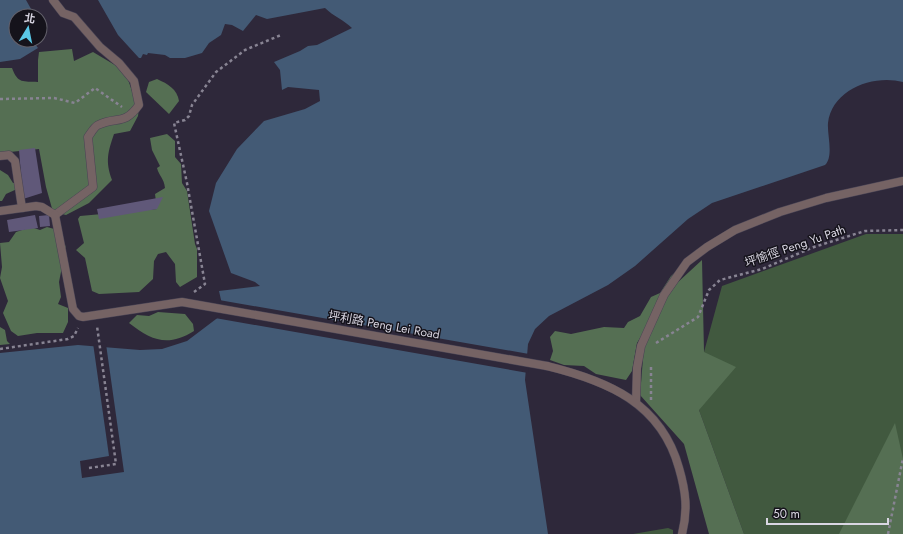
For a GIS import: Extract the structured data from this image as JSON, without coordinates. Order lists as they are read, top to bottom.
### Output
{
  "streets": {
    "street": ["坪利路 Peng Lei Road"],
    "path": ["坪愉徑 Peng Yu Path"]
  },
  "scale_bar": "50 m",
  "north": "top"
}
